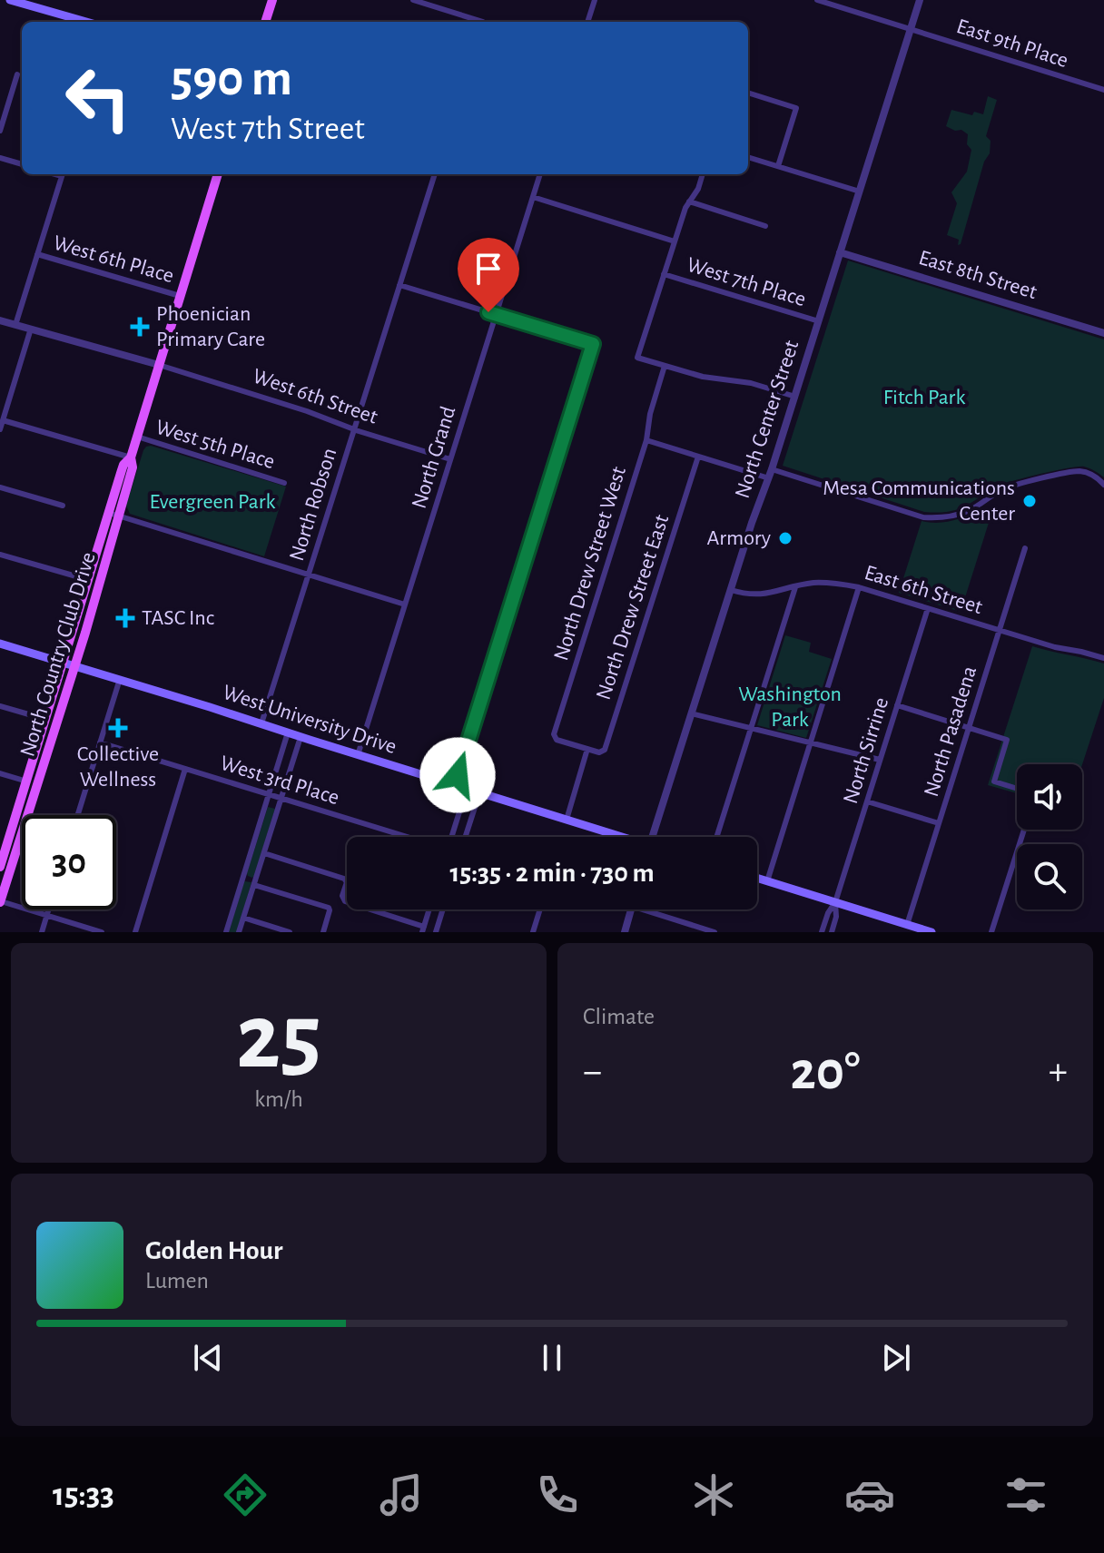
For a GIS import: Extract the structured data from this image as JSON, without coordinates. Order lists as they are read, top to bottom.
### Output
{
  "streets": {
    "main road": ["North Country Club Drive", "West University Drive"],
    "street": [
      "East 9th Place",
      "West 6th Place",
      "East 8th Street",
      "West 7th Place",
      "West 6th Street",
      "North Center Street",
      "West 5th Place",
      "North Grand",
      "North Robson",
      "North Drew Street West",
      "East 6th Street",
      "North Drew Street East",
      "North Pasadena",
      "North Sirrine",
      "West 3rd Place"
    ]
  },
  "crossings": [
    ["East 9th Place", "North Center Street"],
    ["West 6th Place", "North Country Club Drive"],
    ["East 8th Street", "North Center Street"],
    ["West 7th Place", "North Center Street"],
    ["West 7th Place", "North Grand"],
    ["West 6th Street", "North Grand"],
    ["West 6th Street", "North Robson"],
    ["West 6th Street", "North Country Club Drive"],
    ["North Center Street", "East 6th Street"],
    ["West 5th Place", "North Country Club Drive"],
    ["North Grand", "West University Drive"],
    ["North Robson", "West University Drive"],
    ["North Drew Street West", "North Drew Street East"],
    ["East 6th Street", "North Pasadena"],
    ["East 6th Street", "North Sirrine"],
    ["North Country Club Drive", "West University Drive"]
  ],
  "parks": ["Fitch Park", "Evergreen Park", "Washington Park"],
  "places": {
    "health": ["Phoenician Primary Care", "TASC Inc", "Collective Wellness"],
    "other": ["Mesa Communications Center", "Armory"]
  },
  "page": {
    "turn": ["590 m", "West 7th Street"],
    "limit": "30",
    "trip": "15:35 · 2 min · 730 m",
    "tile": [
      ["25", "km/h"],
      "Climate"
    ],
    "heat": ["−", "20°", "+"],
    "song": ["Golden Hour", "Lumen"],
    "tabs": "15:33"
  }
}
